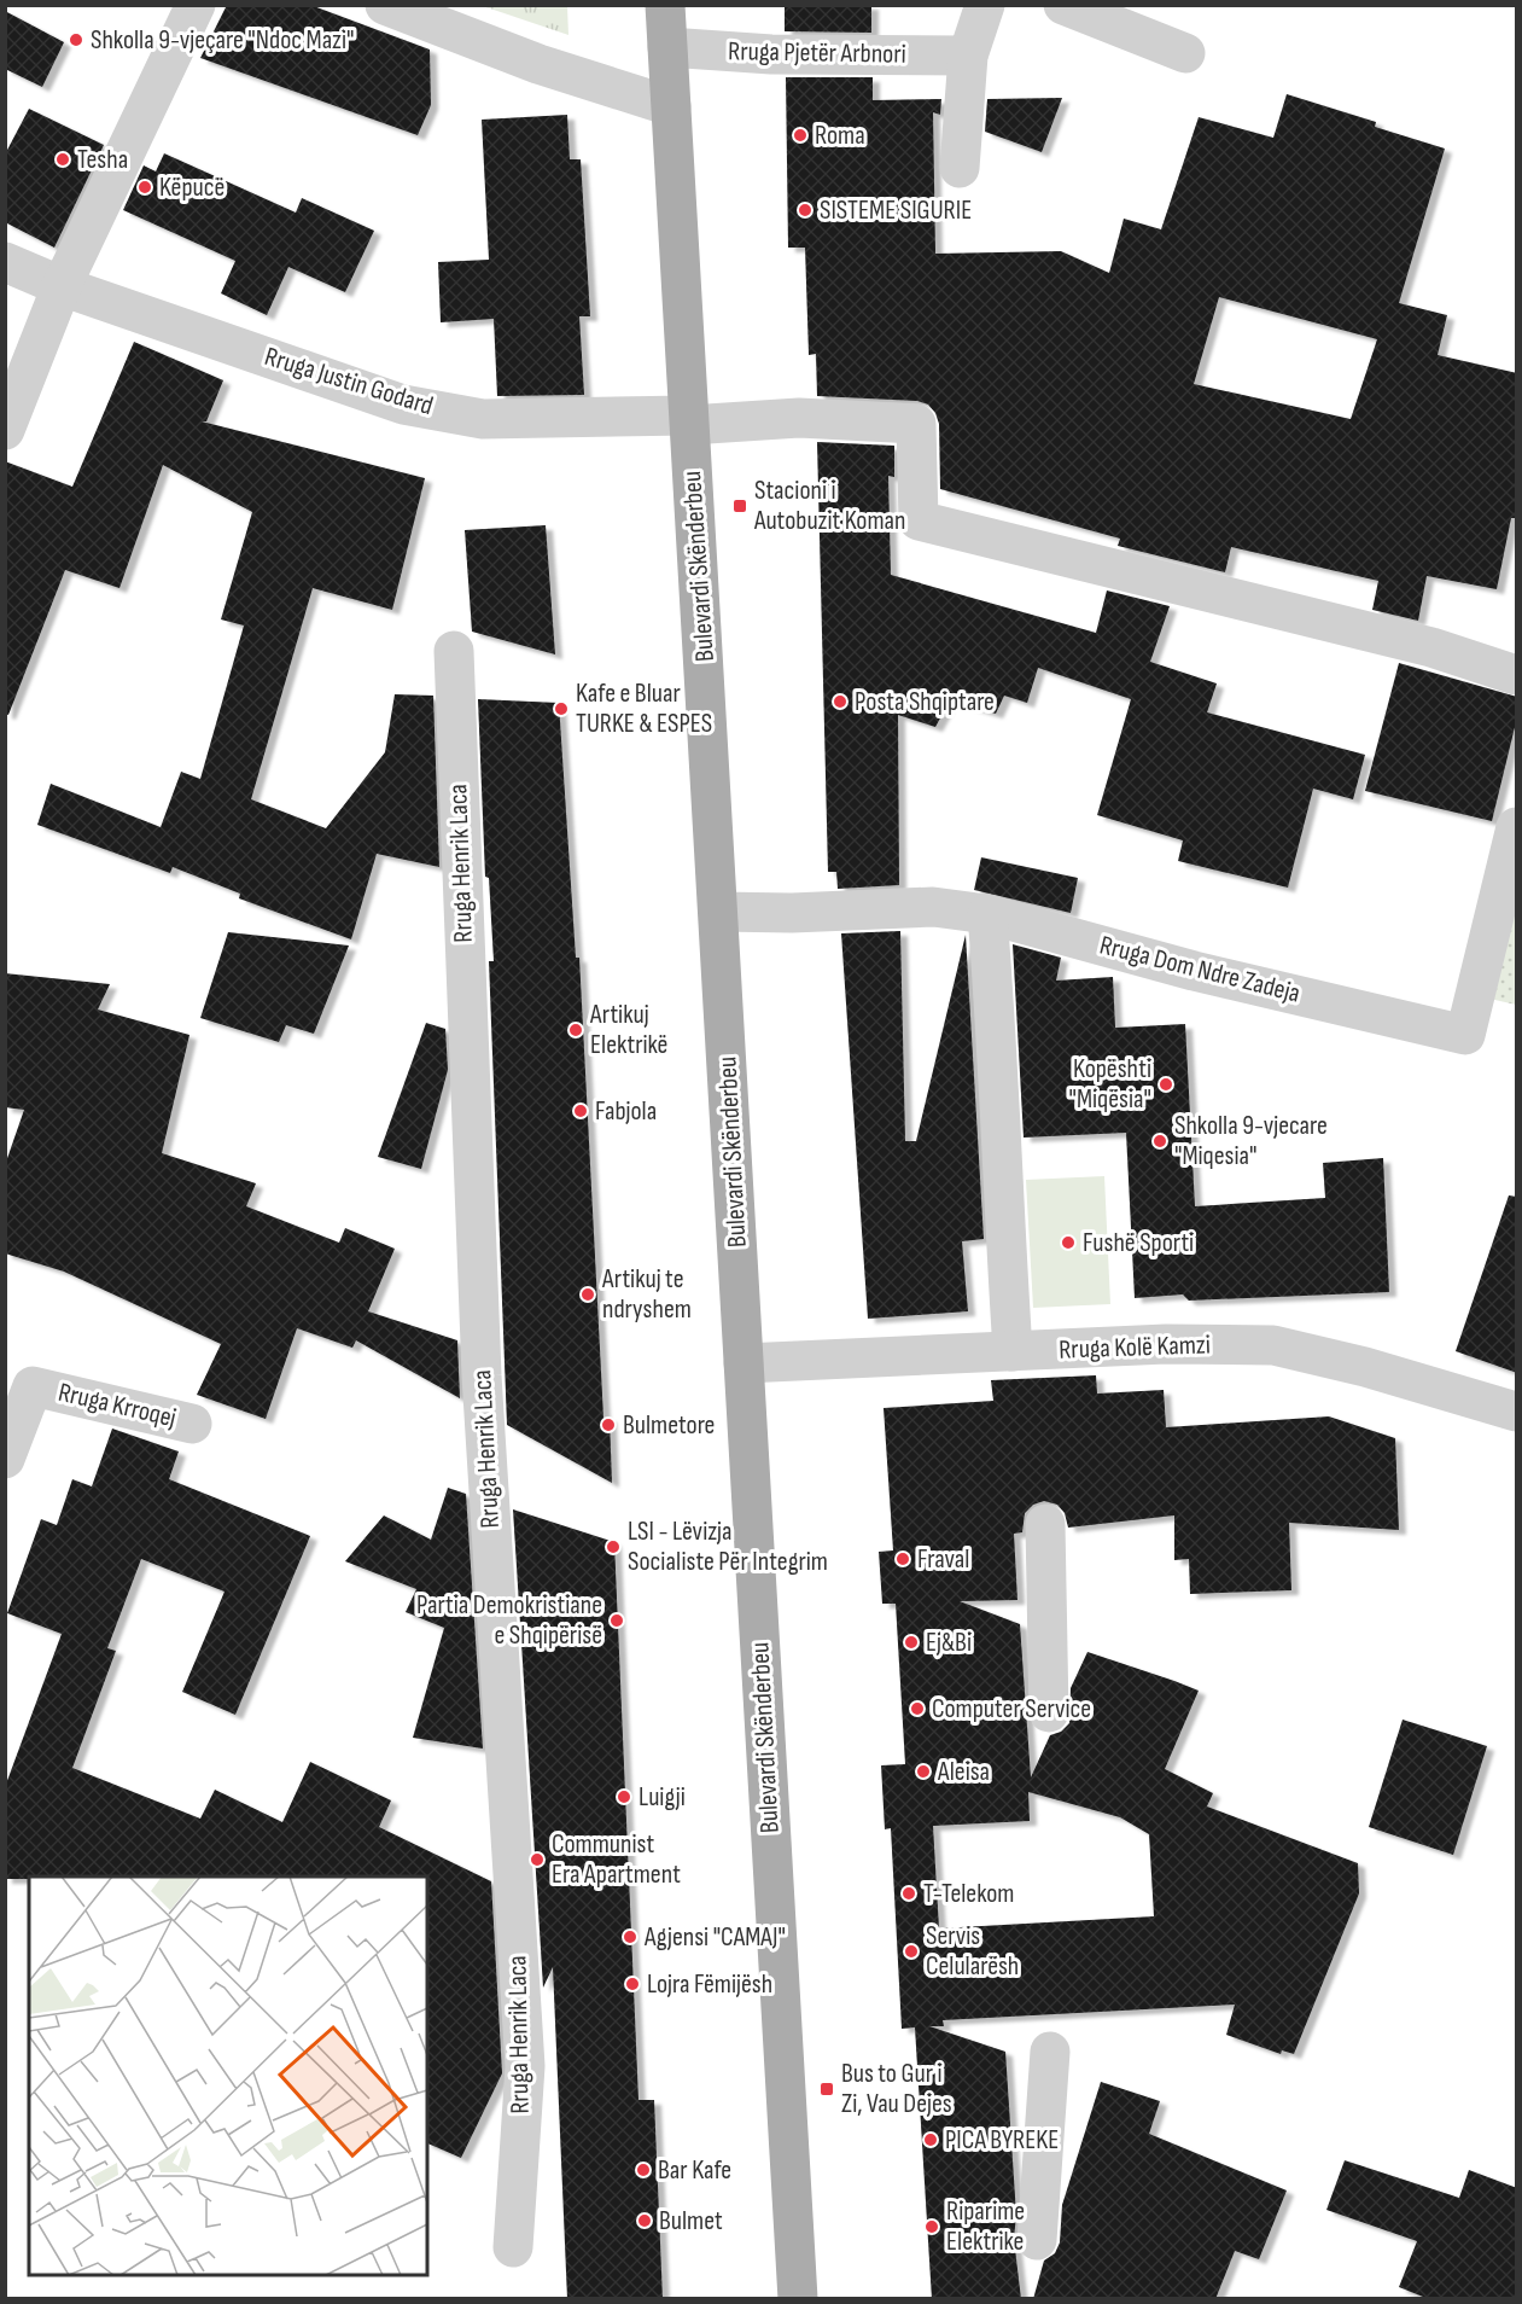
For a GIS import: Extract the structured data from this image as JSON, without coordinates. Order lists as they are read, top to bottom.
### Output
{
  "streets": {
    "main road": ["Bulevardi Skënderbeu"],
    "street": [
      "Rruga Pjetër Arbnori",
      "Rruga Justin Godard",
      "Rruga Henrik Laca",
      "Rruga Dom Ndre Zadeja",
      "Rruga Kolë Kamzi",
      "Rruga Krroqej"
    ]
  },
  "crossings": [
    ["Rruga Pjetër Arbnori", "Bulevardi Skënderbeu"],
    ["Rruga Justin Godard", "Bulevardi Skënderbeu"],
    ["Bulevardi Skënderbeu", "Rruga Dom Ndre Zadeja"],
    ["Bulevardi Skënderbeu", "Rruga Kolë Kamzi"]
  ],
  "places": {
    "other": [
      "Shkolla 9-vjeçare \"Ndoc Mazi\"",
      "Roma",
      "Tesha",
      "Këpucë",
      "SISTEME SIGURIE",
      "Posta Shqiptare",
      "Kafe e Bluar TURKE & ESPES",
      "Artikuj Elektrikë",
      "Kopështi \"Miqësia\"",
      "Fabjola",
      "Shkolla 9-vjecare \"Miqesia\"",
      "Fushë Sporti",
      "Artikuj te ndryshem",
      "Bulmetore",
      "LSI - Lëvizja Socialiste Për Integrim",
      "Fraval",
      "Partia Demokristiane e Shqipërisë",
      "Ej&Bi",
      "Computer Service",
      "Aleisa",
      "Luigji",
      "Communist Era Apartment",
      "T-Telekom",
      "Agjensi \"CAMAJ\"",
      "Servis Celularësh",
      "Lojra Fëmijësh",
      "PICA BYREKE",
      "Bar Kafe",
      "Bulmet",
      "Riparime Elektrike"
    ],
    "transit": ["Stacioni i Autobuzit Koman", "Bus to Gur i Zi, Vau Dejes"]
  }
}
